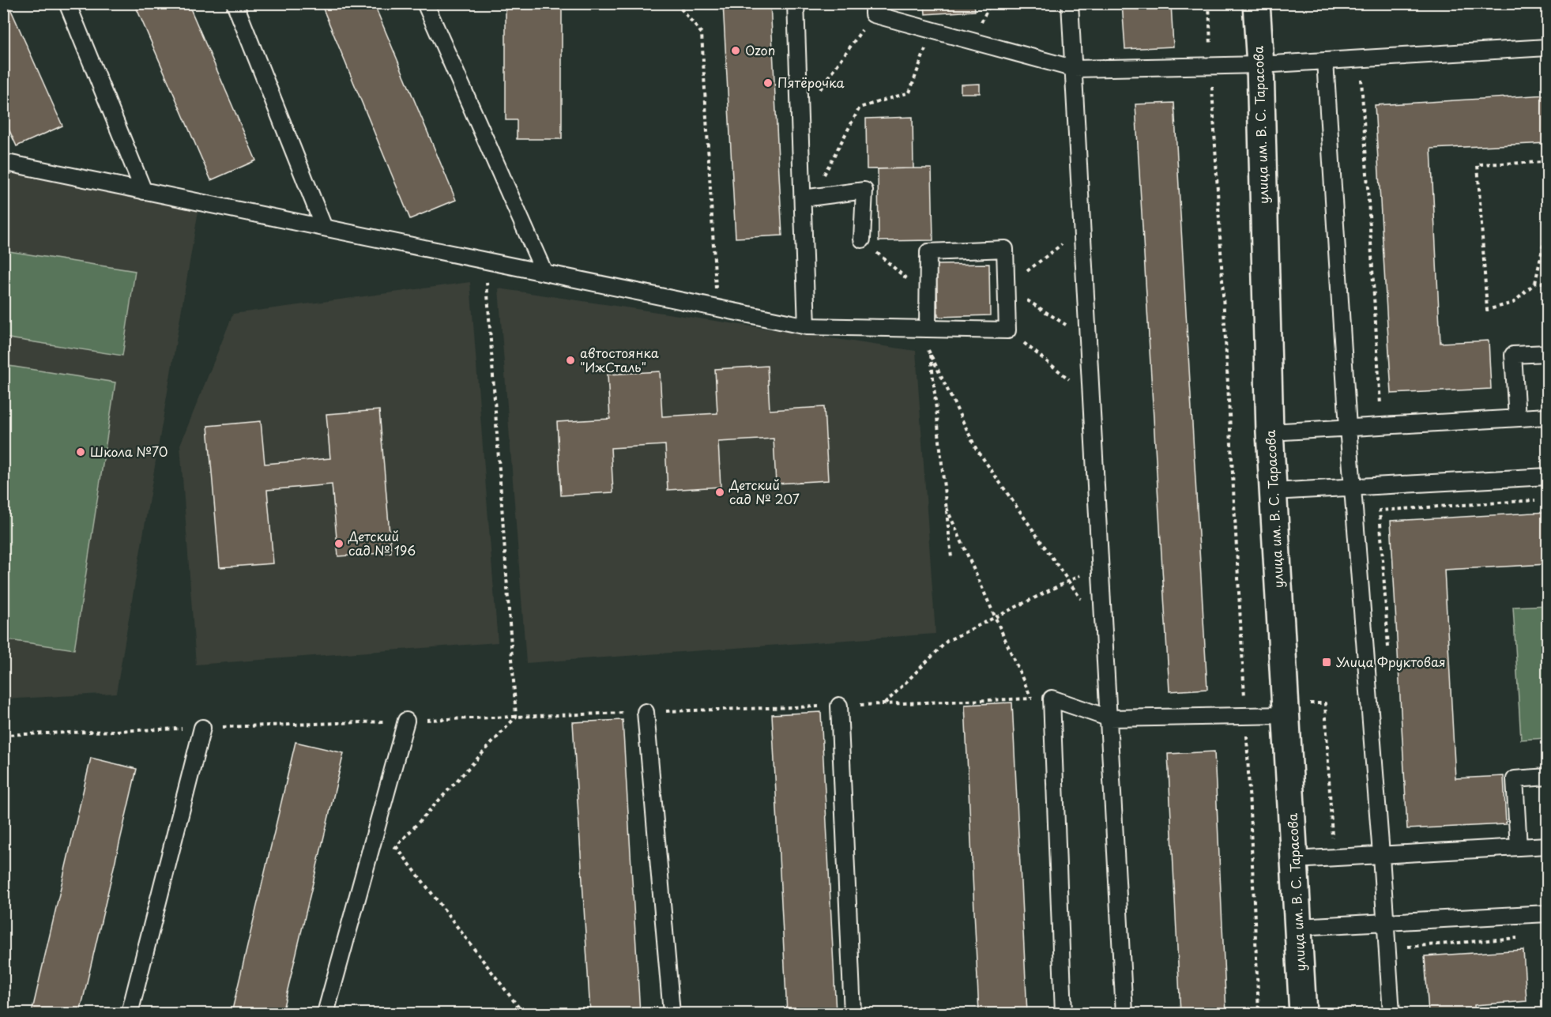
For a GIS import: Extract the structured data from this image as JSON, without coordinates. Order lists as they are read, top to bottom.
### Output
{
  "streets": {
    "main road": ["улица им. В. С. Тарасова"]
  },
  "places": {
    "other": [
      "Ozon",
      "Пятёрочка",
      "автостоянка \"ИжСталь\"",
      "Школа №70",
      "Детский сад № 207",
      "Детский сад № 196"
    ],
    "transit": ["Улица Фруктовая"]
  }
}
